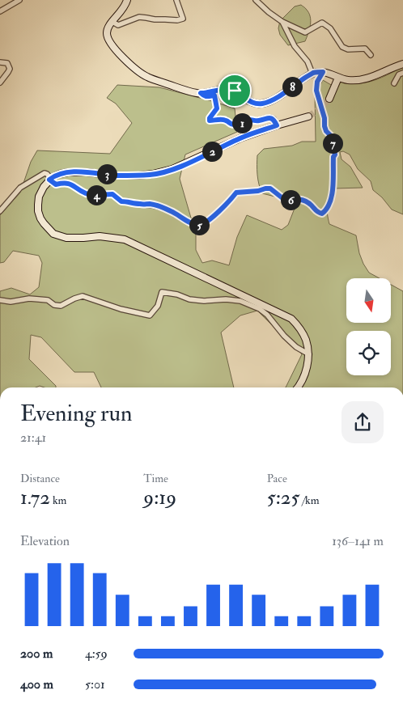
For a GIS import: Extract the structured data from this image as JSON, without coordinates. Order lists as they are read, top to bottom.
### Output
{
  "north": "bottom",
  "page": {
    "pins": [
      "8",
      "1",
      "7",
      "2",
      "3",
      "4",
      "6",
      "5"
    ],
    "heading": ["Evening run", "21:41"],
    "stats": [
      ["Distance", "1.72 km"],
      ["Time", "9:19"],
      ["Pace", "5:25 /km"]
    ],
    "chart": ["Elevation", "136–141 m"],
    "list": [
      {
        "name": "200 m",
        "note": "4:59"
      },
      {
        "name": "400 m",
        "note": "5:01"
      }
    ]
  }
}
